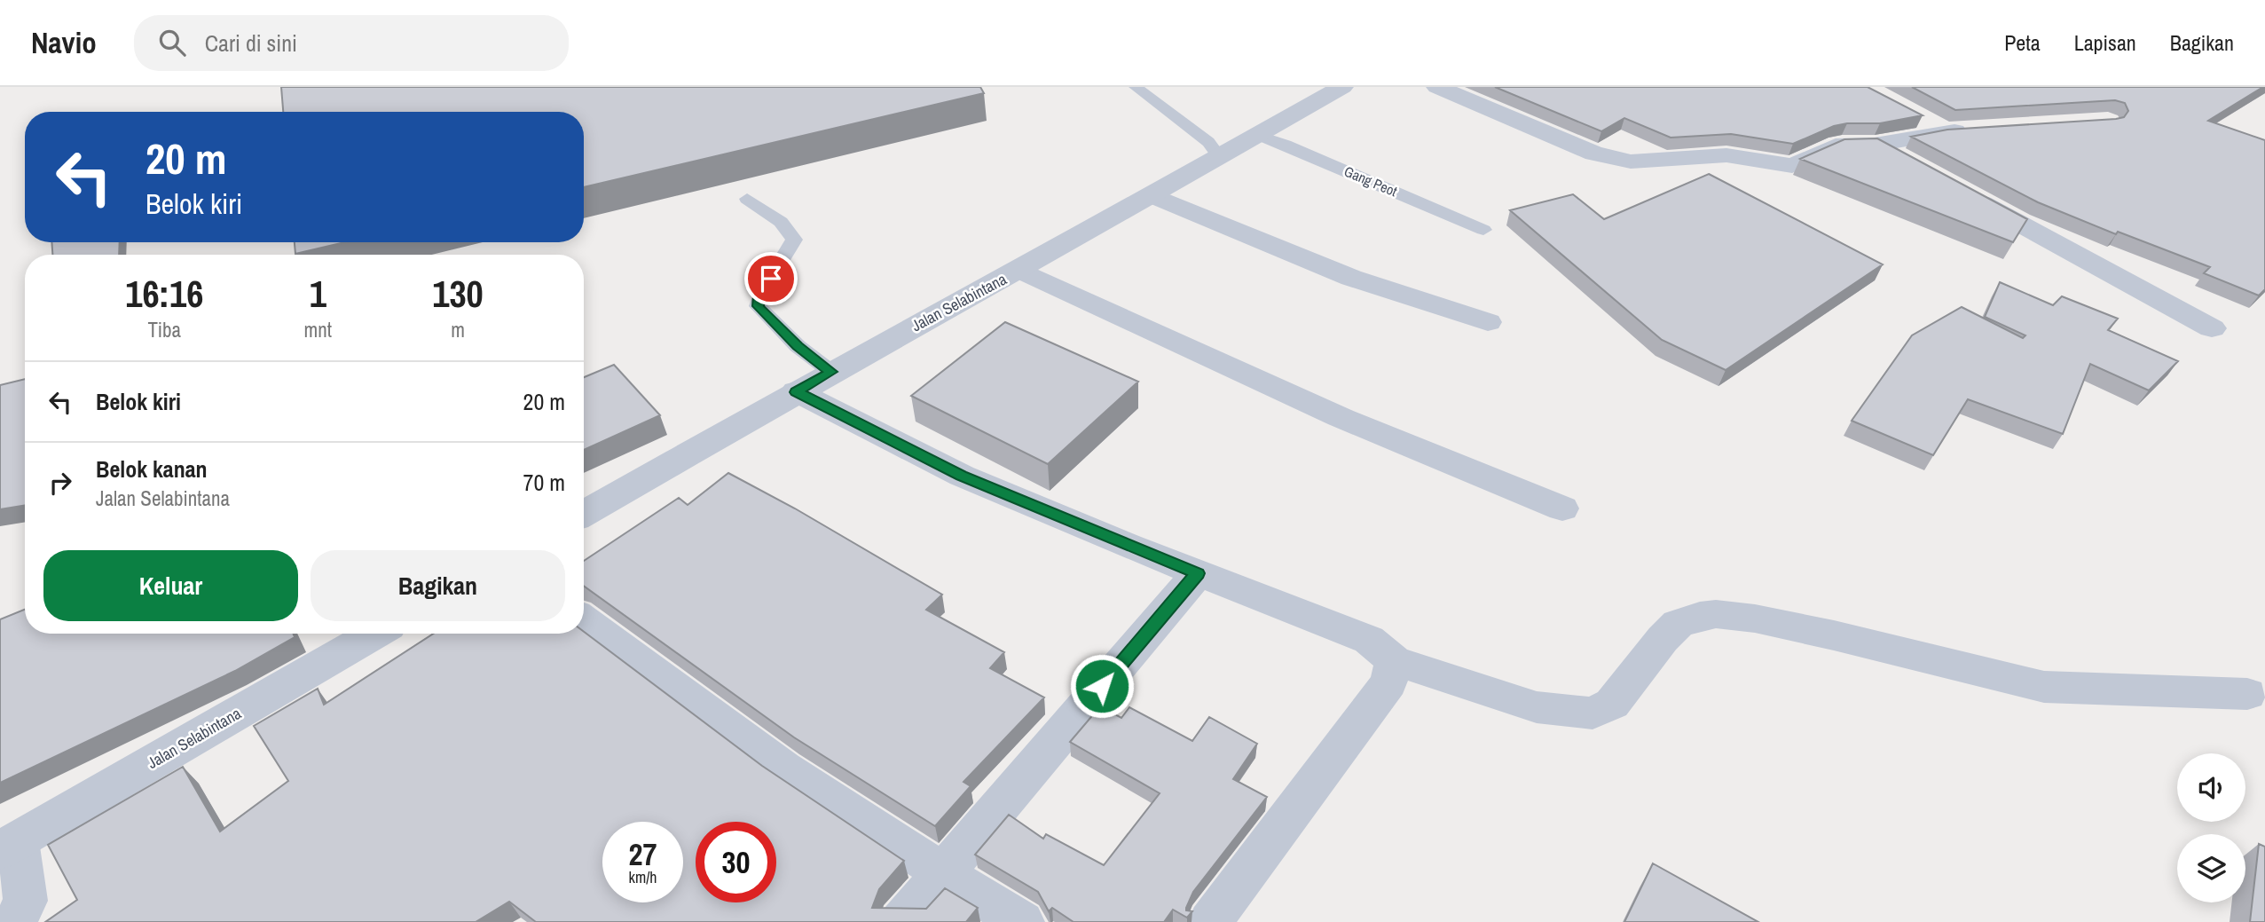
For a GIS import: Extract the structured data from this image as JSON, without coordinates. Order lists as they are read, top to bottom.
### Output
{
  "streets": {
    "street": ["Jalan Selabintana"],
    "lane": ["Gang Peot"]
  },
  "crossings": [
    ["Gang Peot", "Jalan Selabintana"]
  ],
  "page": {
    "header": "Navio",
    "search": "Cari di sini",
    "nav": ["Peta", "Lapisan", "Bagikan"],
    "turn": ["20 m", "Belok kiri"],
    "eta": [
      "16:16",
      "Tiba",
      "1",
      "mnt",
      "130",
      "m"
    ],
    "list": [
      {
        "name": "Belok kiri",
        "value": "20 m"
      },
      {
        "name": "Belok kanan",
        "note": "Jalan Selabintana",
        "value": "70 m"
      }
    ],
    "buttons": ["Keluar", "Bagikan"],
    "speed": "27 km/h",
    "limit": "30"
  }
}
